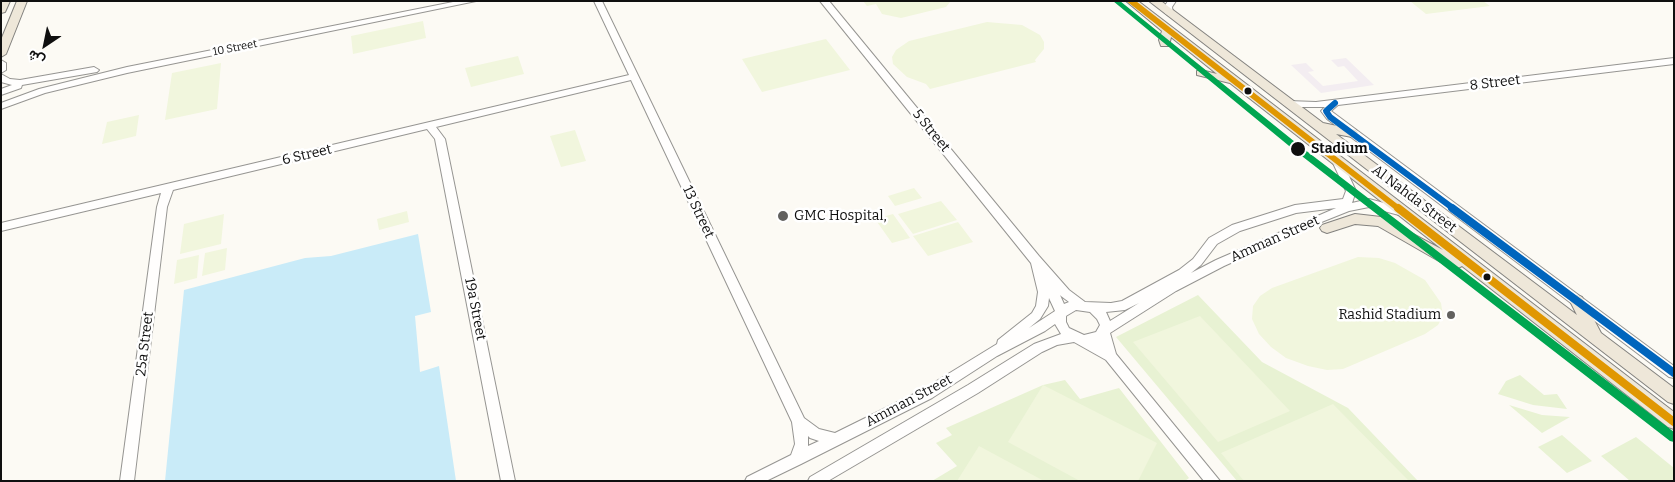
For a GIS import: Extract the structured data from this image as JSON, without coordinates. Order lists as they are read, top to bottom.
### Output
{
  "streets": {
    "main road": ["Al Nahda Street"],
    "street": [
      "10 Street",
      "8 Street",
      "5 Street",
      "6 Street",
      "13 Street",
      "Amman Street",
      "19a Street",
      "25a Street"
    ]
  },
  "crossings": [
    ["8 Street", "Al Nahda Street"],
    ["5 Street", "Amman Street"],
    ["6 Street", "13 Street"],
    ["6 Street", "19a Street"],
    ["6 Street", "25a Street"],
    ["Al Nahda Street", "Amman Street"],
    ["13 Street", "Amman Street"]
  ],
  "places": ["Stadium", "GMC Hospital,", "Rashid Stadium"],
  "north": "bottom left"
}
